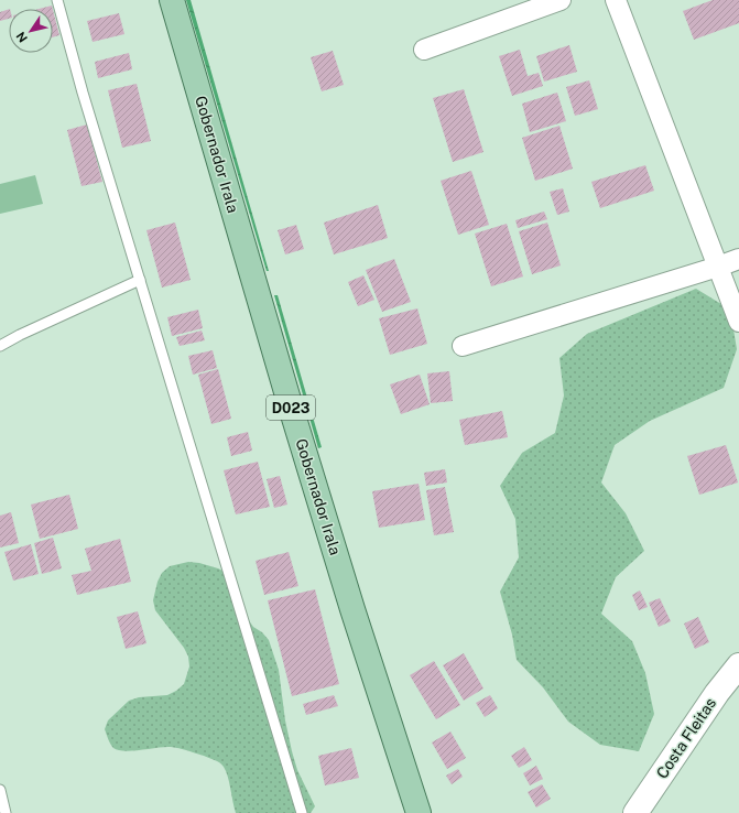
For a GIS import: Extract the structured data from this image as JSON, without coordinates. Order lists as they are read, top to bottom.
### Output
{
  "streets": {
    "main road": ["Gobernador Irala", "D023", "Costa Fleitas"]
  },
  "north": "bottom left"
}
